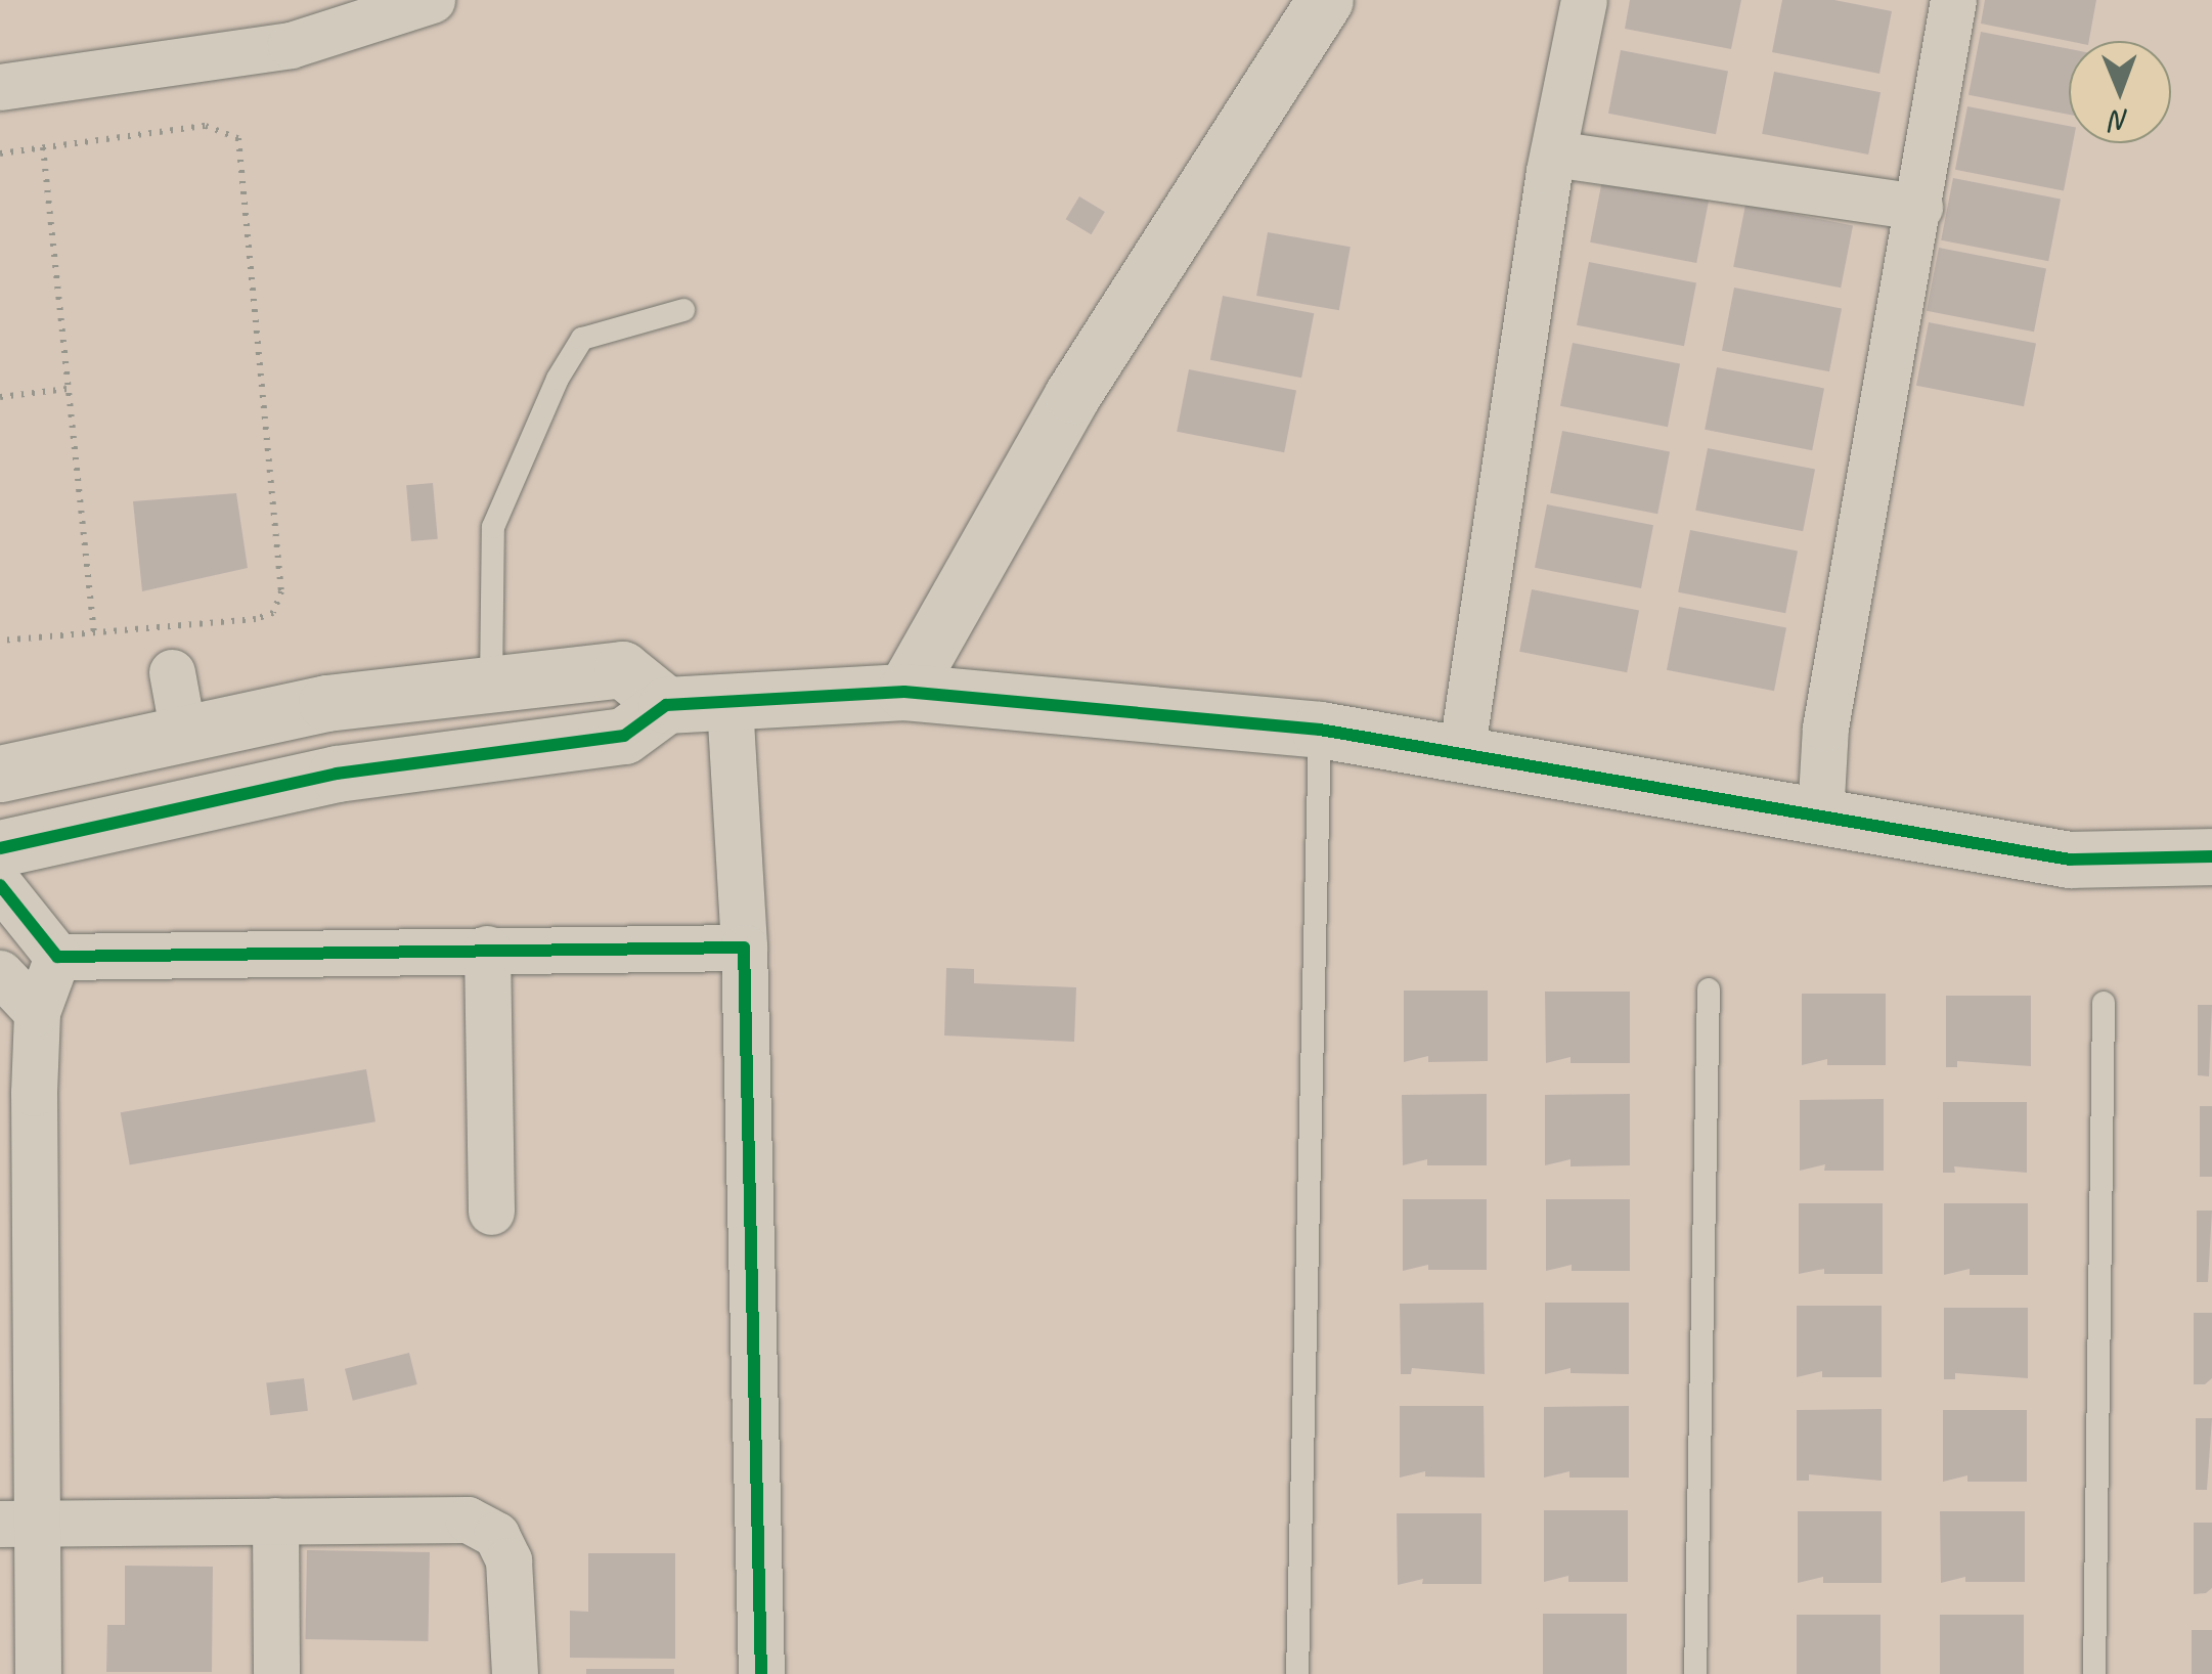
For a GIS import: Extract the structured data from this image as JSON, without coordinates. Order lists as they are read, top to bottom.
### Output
{
  "north": "bottom"
}
